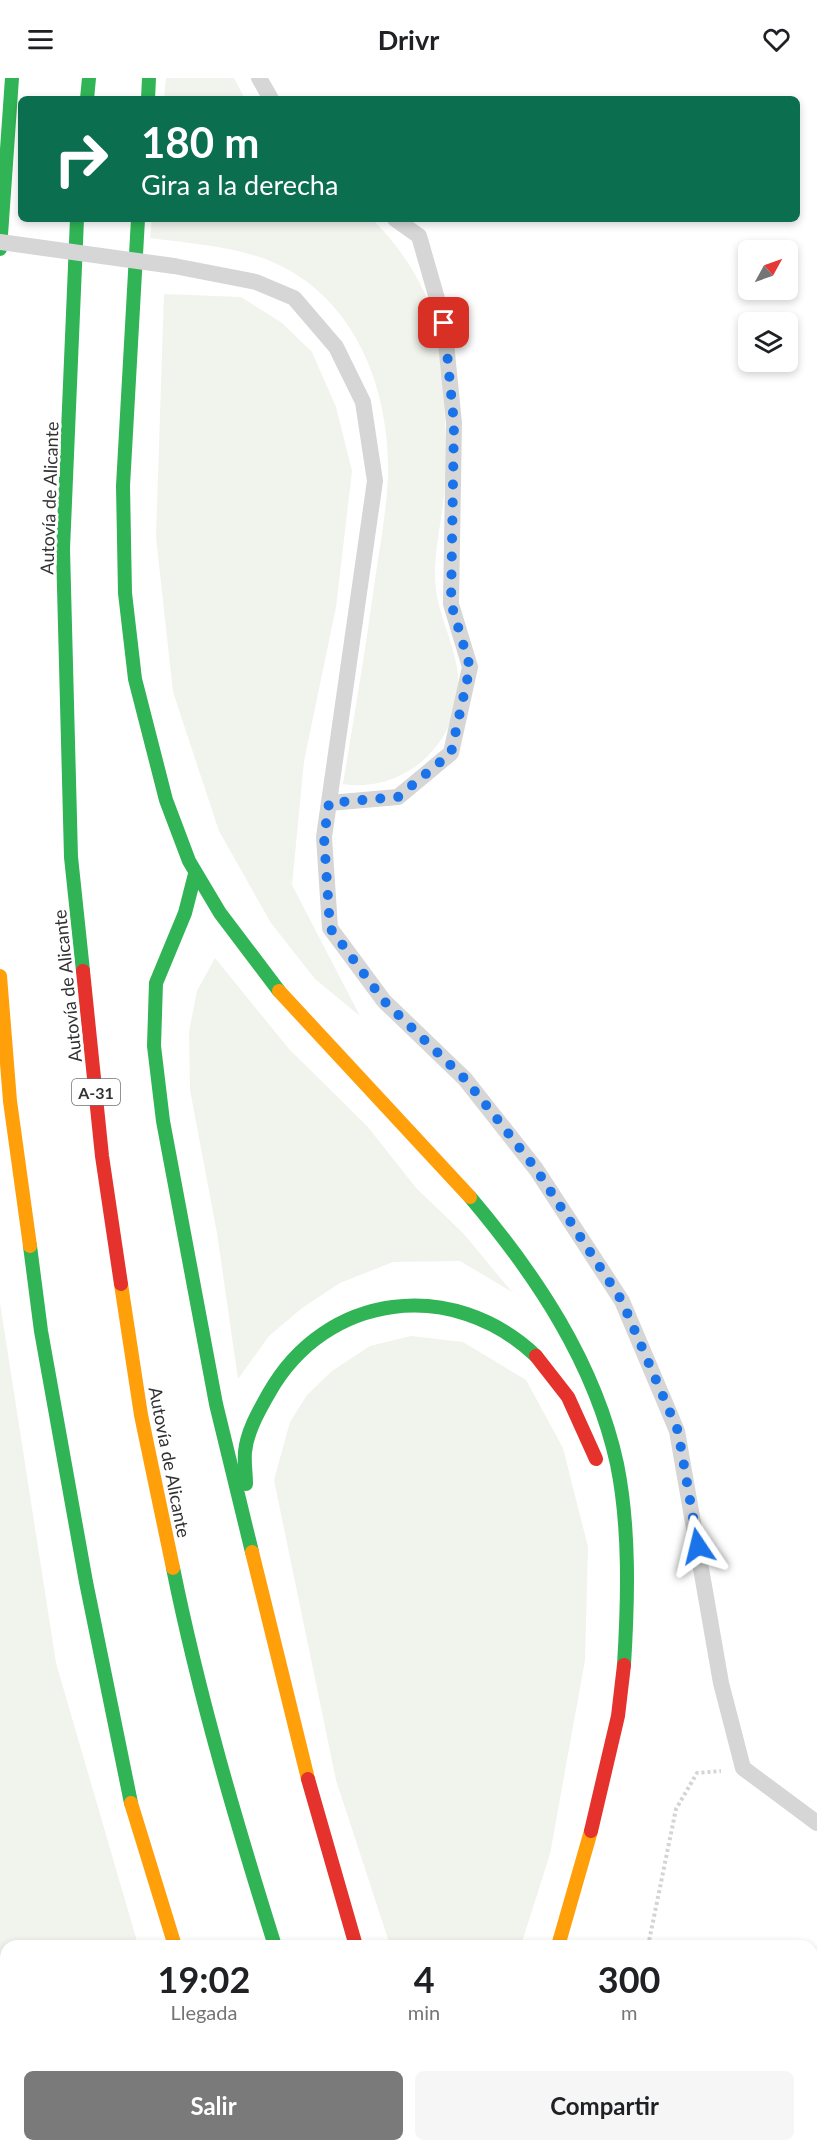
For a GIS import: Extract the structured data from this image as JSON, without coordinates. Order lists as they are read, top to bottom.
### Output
{
  "streets": {
    "highway": ["Autovía de Alicante", "A-31"]
  },
  "north": "top right",
  "page": {
    "header": "Drivr",
    "turn": ["180 m", "Gira a la derecha"],
    "eta": [
      "19:02",
      "Llegada",
      "4",
      "min",
      "300",
      "m"
    ],
    "buttons": ["Salir", "Compartir"]
  }
}
